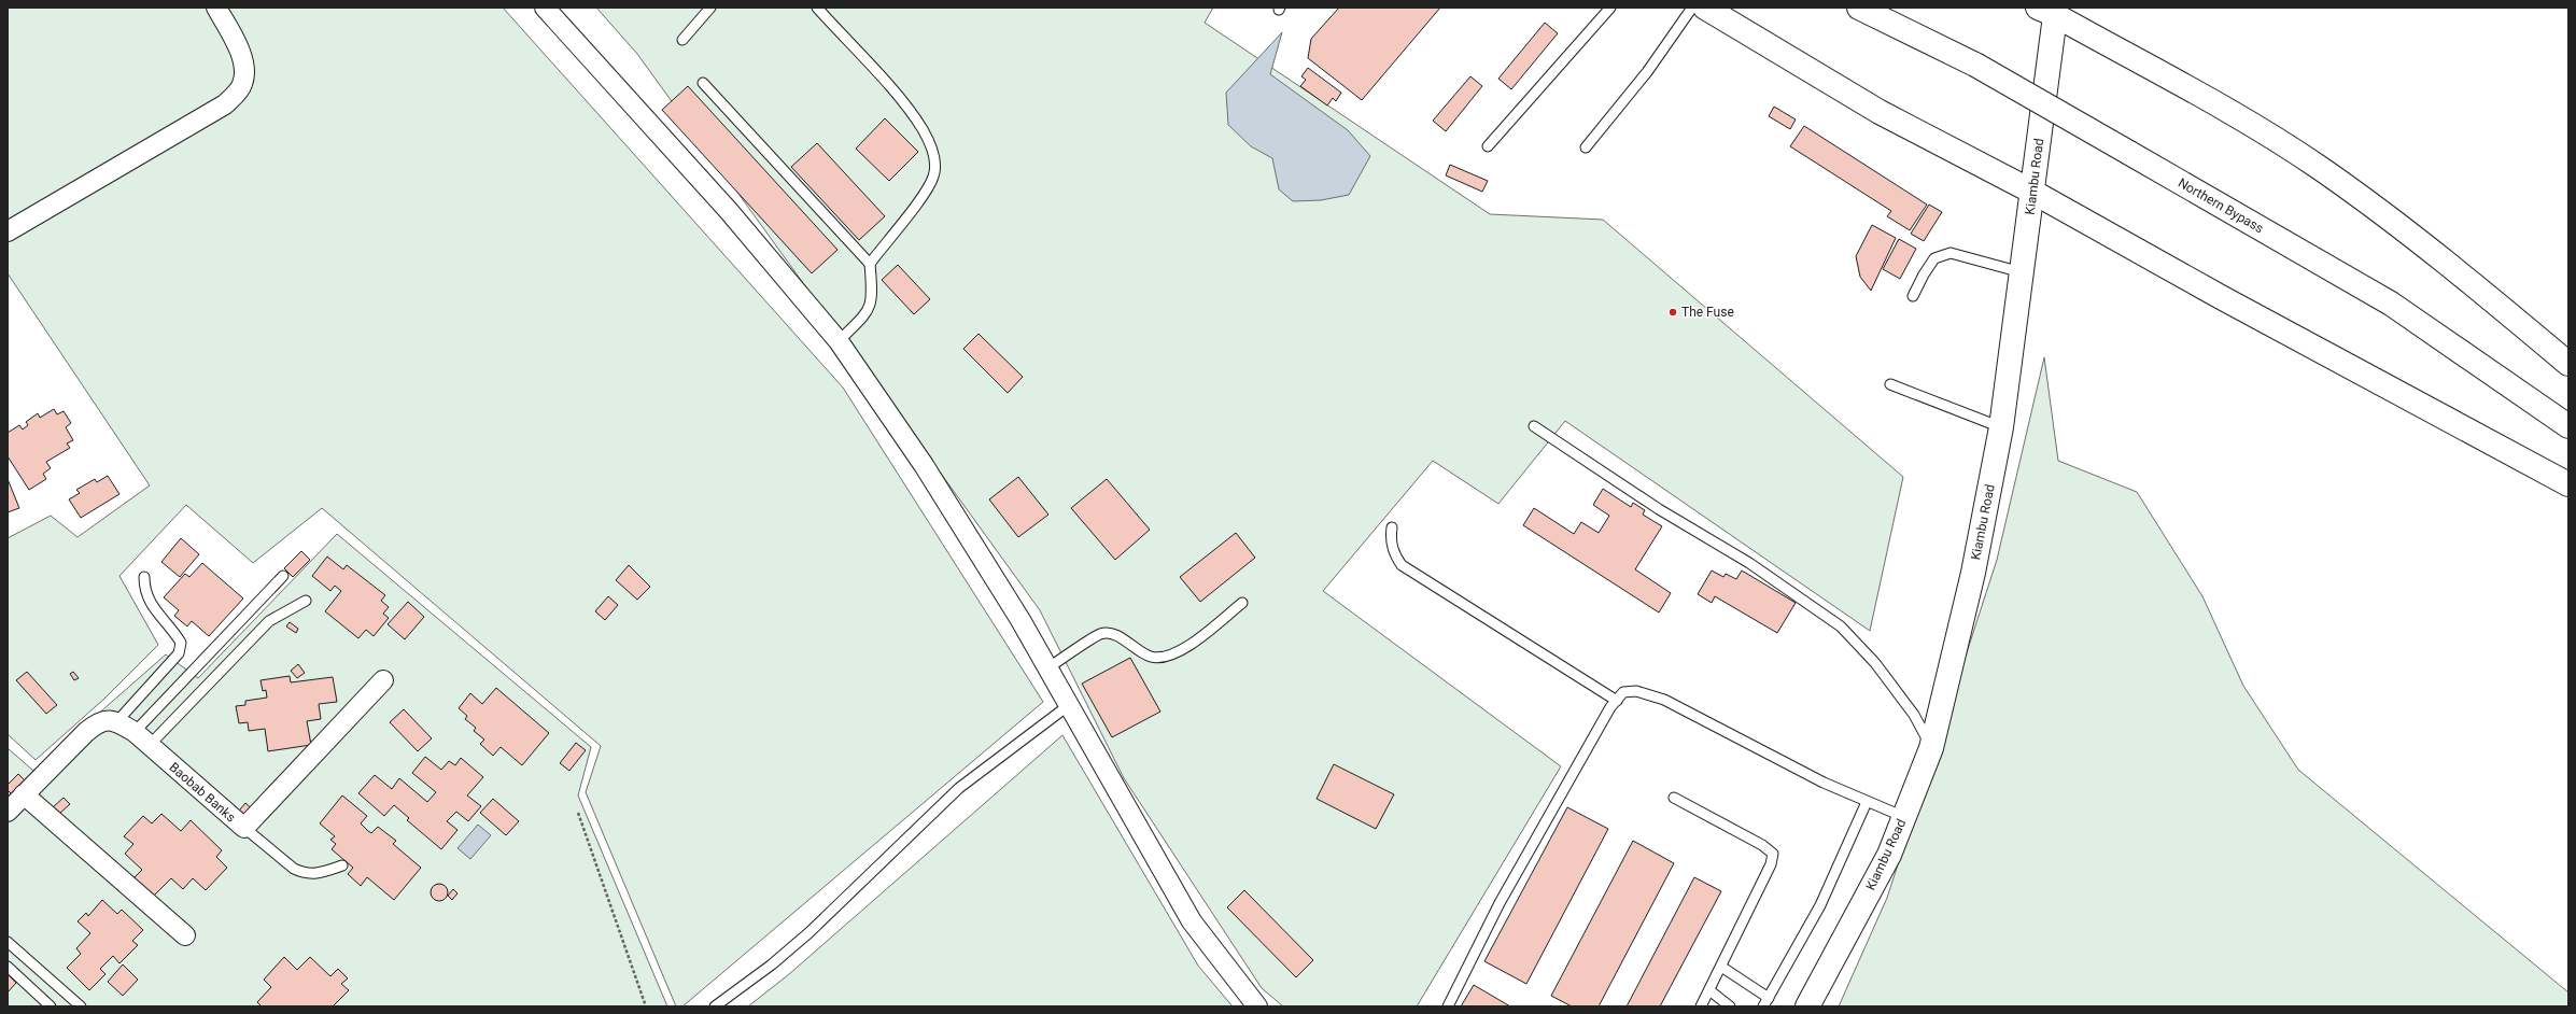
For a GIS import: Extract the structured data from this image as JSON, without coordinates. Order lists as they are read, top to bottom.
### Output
{
  "streets": {
    "main road": ["Kiambu Road", "Northern Bypass"],
    "street": ["Baobab Banks"]
  },
  "places": ["The Fuse"]
}
